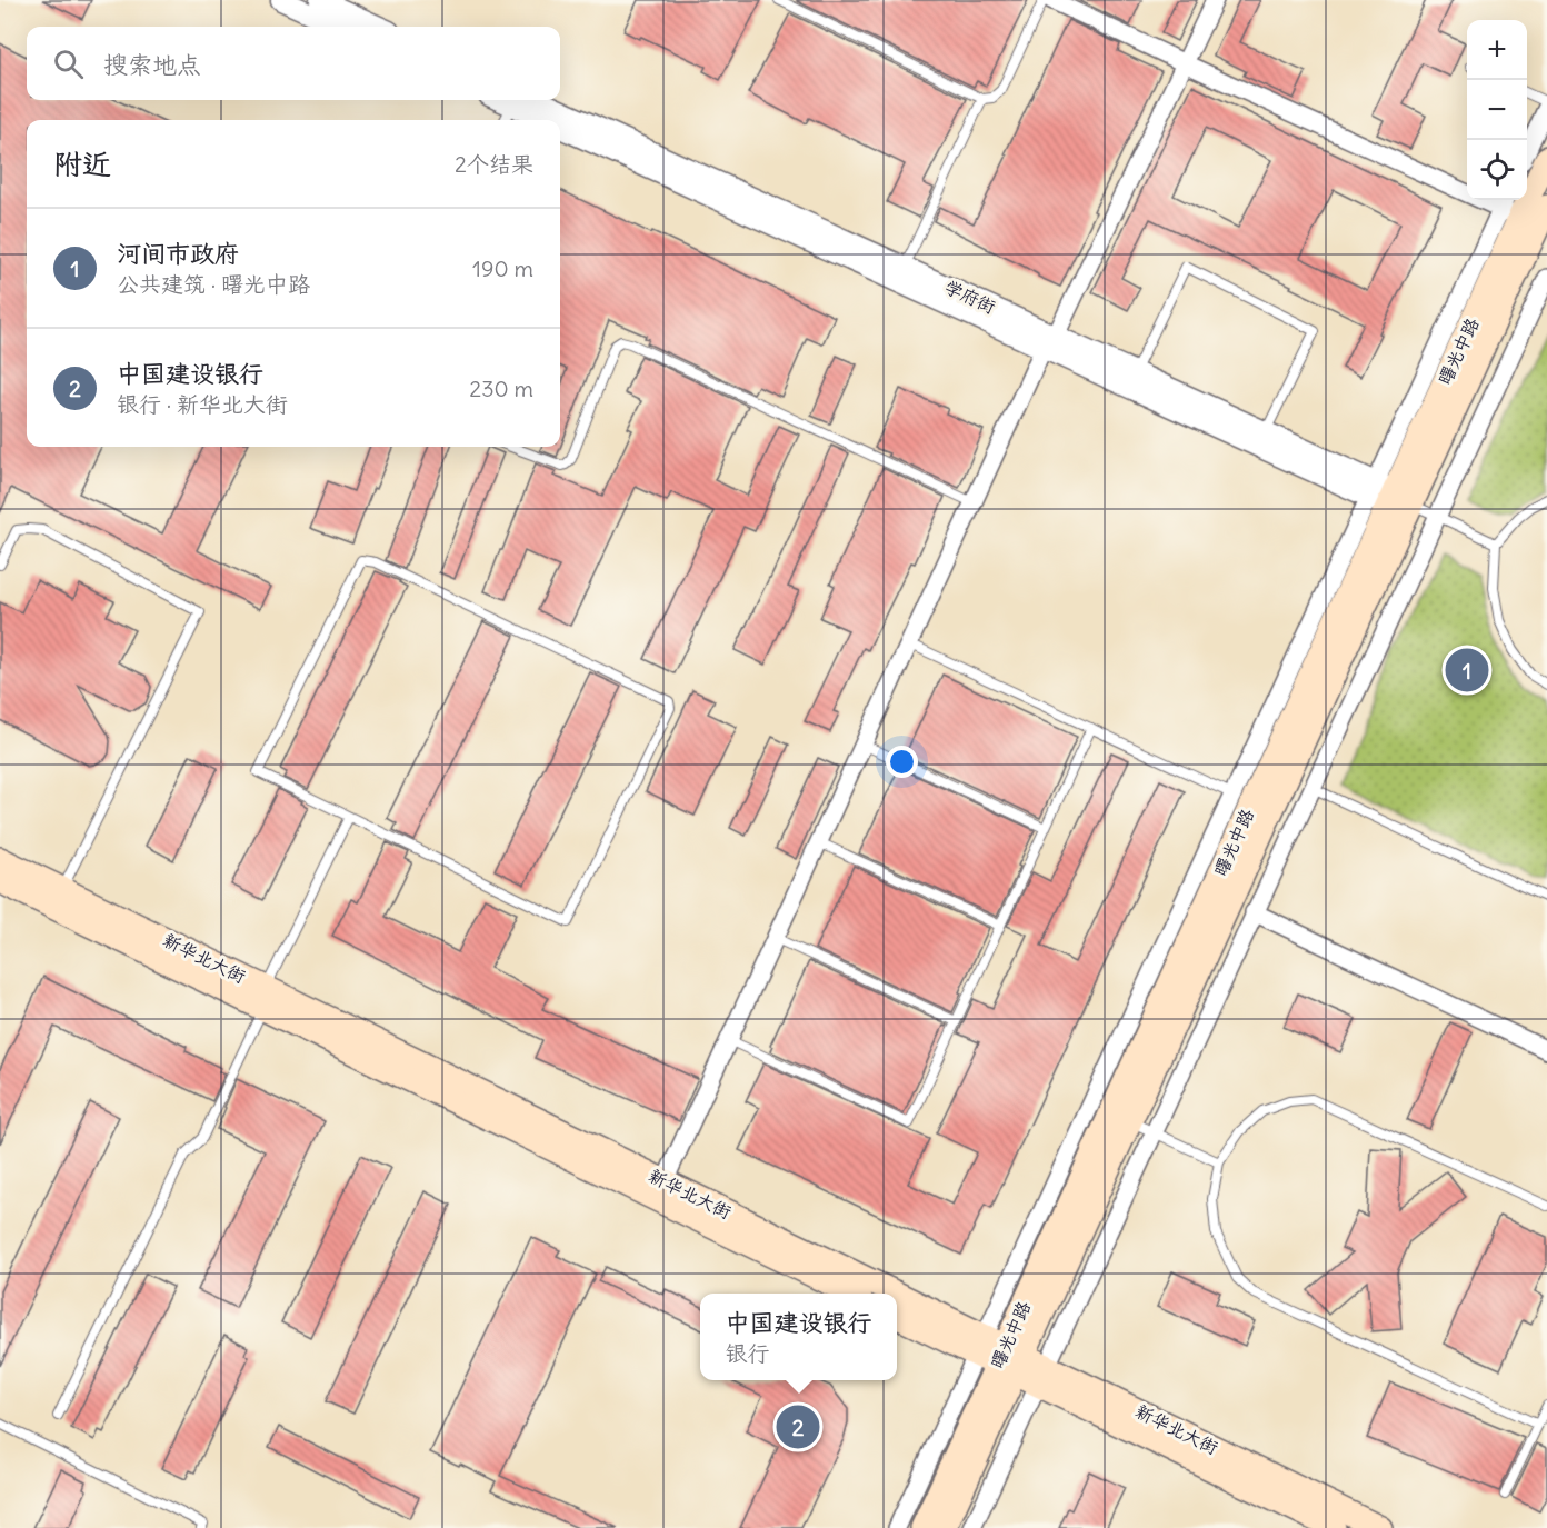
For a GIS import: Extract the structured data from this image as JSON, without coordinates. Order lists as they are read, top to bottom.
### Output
{
  "streets": {
    "main road": ["曙光中路", "新华北大街"],
    "street": ["学府街"]
  },
  "crossings": [
    ["学府街", "曙光中路"],
    ["曙光中路", "新华北大街"]
  ],
  "page": {
    "map_buttons": ["+", "−"],
    "search": "搜索地点",
    "heading": ["附近", "2个结果"],
    "list": [
      {
        "mark": "1",
        "name": "河间市政府",
        "note": "公共建筑 · 曙光中路",
        "value": "190 m"
      },
      {
        "mark": "2",
        "name": "中国建设银行",
        "note": "银行 · 新华北大街",
        "value": "230 m"
      }
    ],
    "pins": ["1", "2"],
    "popup": ["中国建设银行", "银行"]
  }
}
